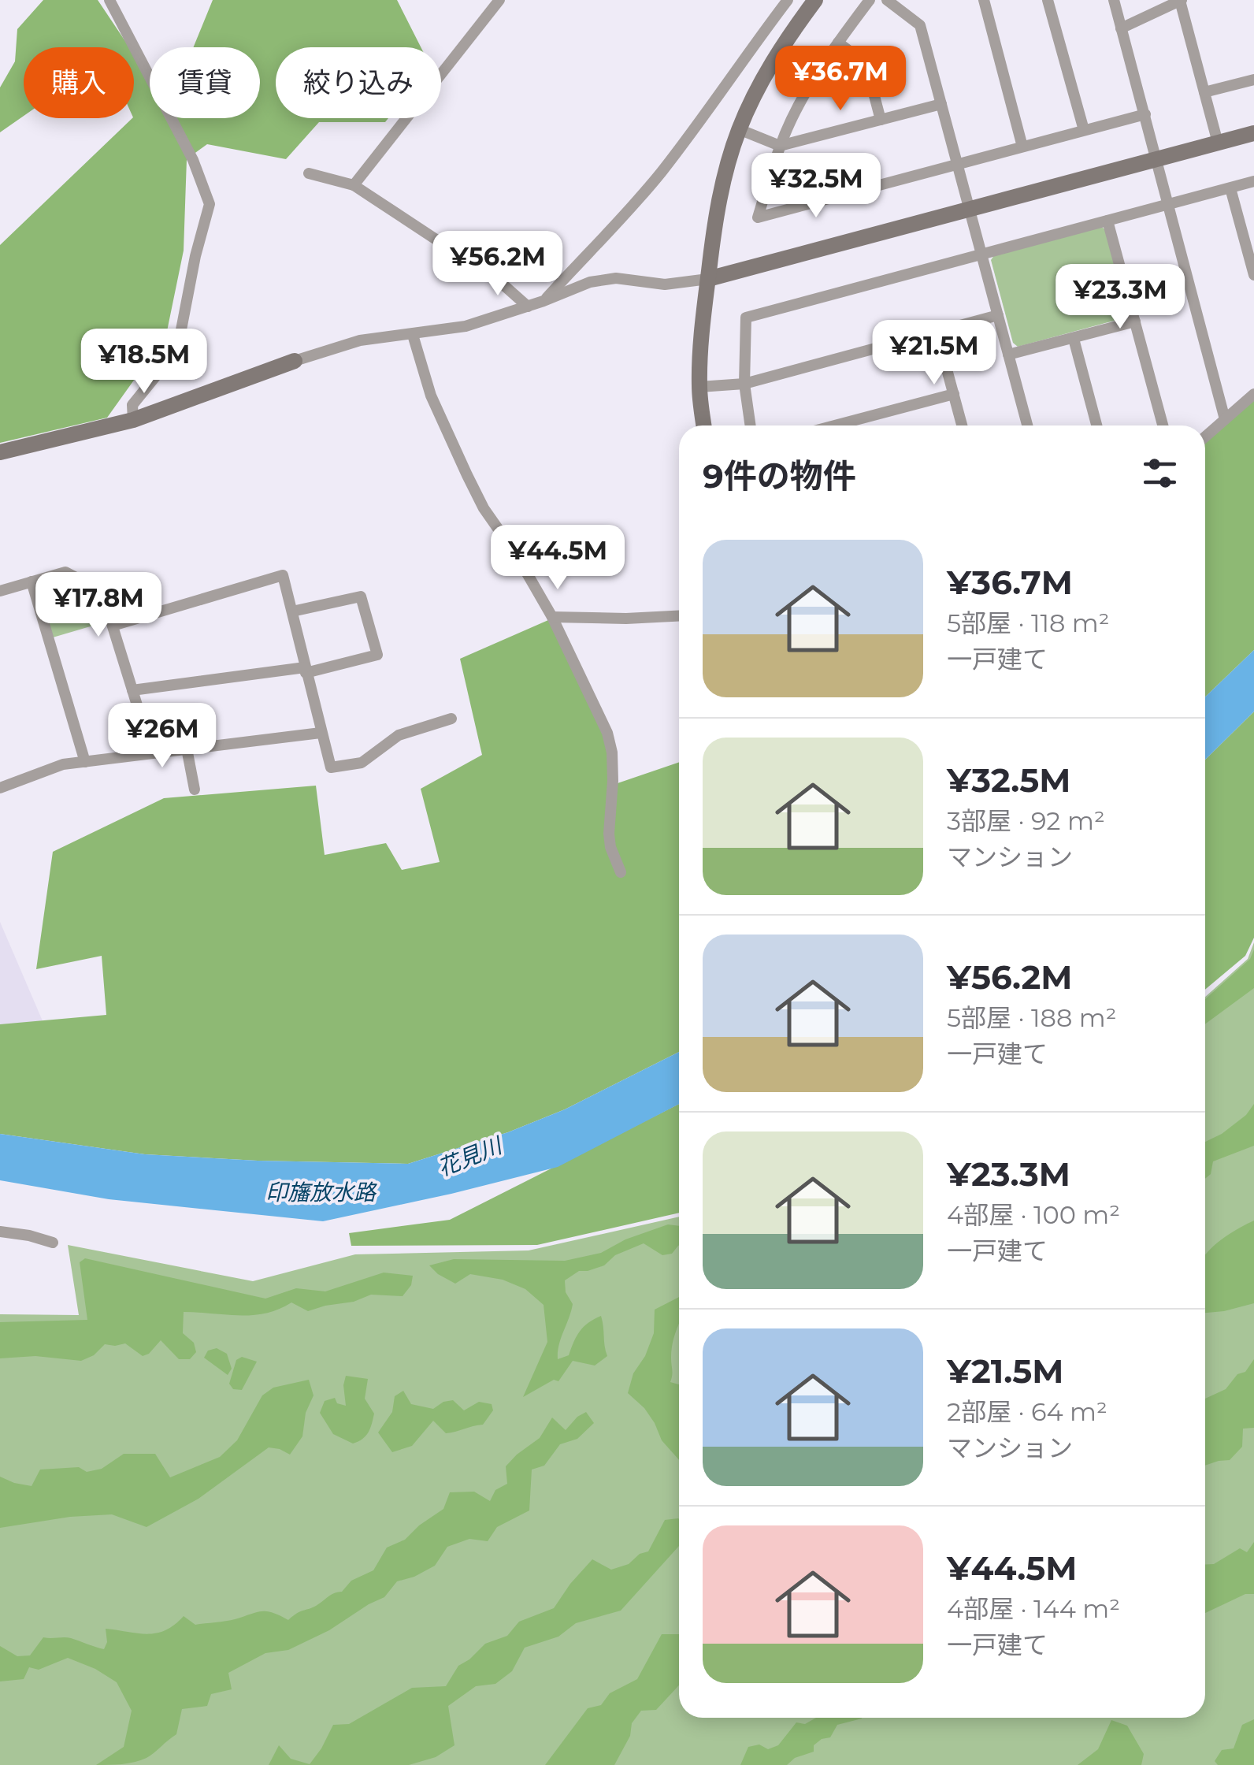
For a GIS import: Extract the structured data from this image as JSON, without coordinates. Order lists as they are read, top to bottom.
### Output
{
  "water": ["花見川", "印旛放水路"],
  "page": {
    "price": [
      "¥36.7M",
      "¥32.5M",
      "¥56.2M",
      "¥23.3M",
      "¥21.5M",
      "¥18.5M",
      "¥44.5M",
      "¥17.8M",
      "¥26M"
    ],
    "chip": ["購入", "賃貸", "絞り込み"],
    "heading": "9件の物件",
    "list": [
      {
        "name": "¥36.7M",
        "note": "5部屋 · 118 m² · 一戸建て"
      },
      {
        "name": "¥32.5M",
        "note": "3部屋 · 92 m² · マンション"
      },
      {
        "name": "¥56.2M",
        "note": "5部屋 · 188 m² · 一戸建て"
      },
      {
        "name": "¥23.3M",
        "note": "4部屋 · 100 m² · 一戸建て"
      },
      {
        "name": "¥21.5M",
        "note": "2部屋 · 64 m² · マンション"
      },
      {
        "name": "¥44.5M",
        "note": "4部屋 · 144 m² · 一戸建て"
      }
    ]
  }
}
